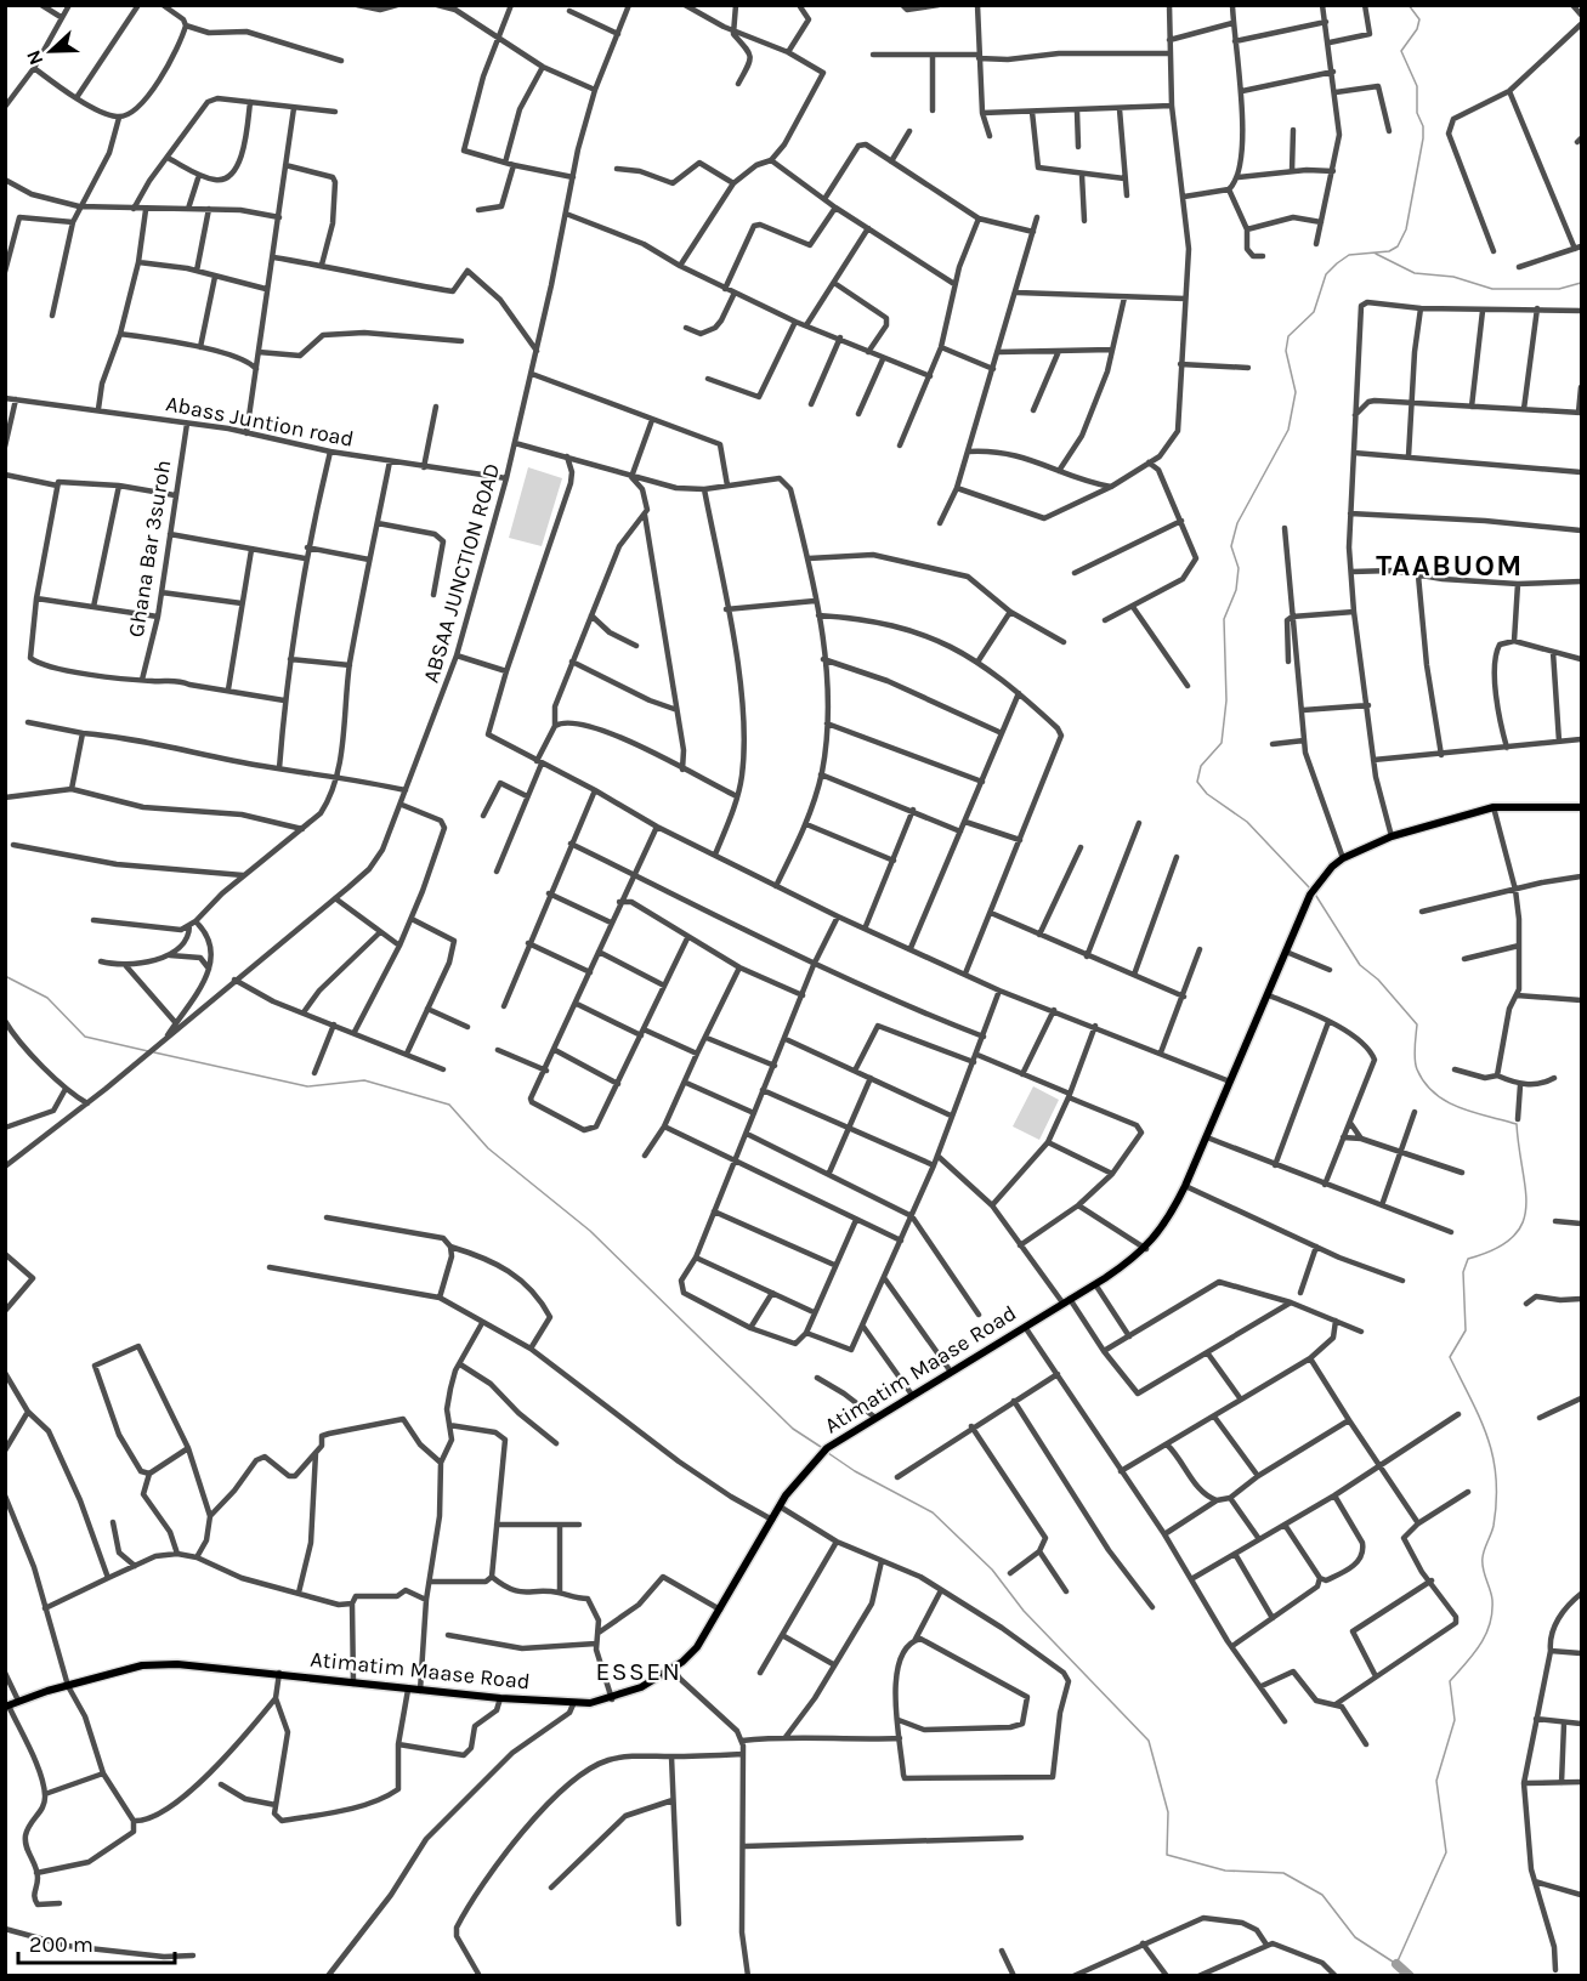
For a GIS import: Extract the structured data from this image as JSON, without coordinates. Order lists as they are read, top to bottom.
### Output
{
  "streets": {
    "main road": ["Atimatim Maase Road"],
    "street": ["Abass Juntion road", "Ghana Bar 3suroh", "ABSAA JUNCTION ROAD"]
  },
  "crossings": [
    ["Abass Juntion road", "Ghana Bar 3suroh"],
    ["Abass Juntion road", "ABSAA JUNCTION ROAD"]
  ],
  "districts": ["TAABUOM", "ESSEN"],
  "scale_bar": "200 m",
  "north": "left"
}
